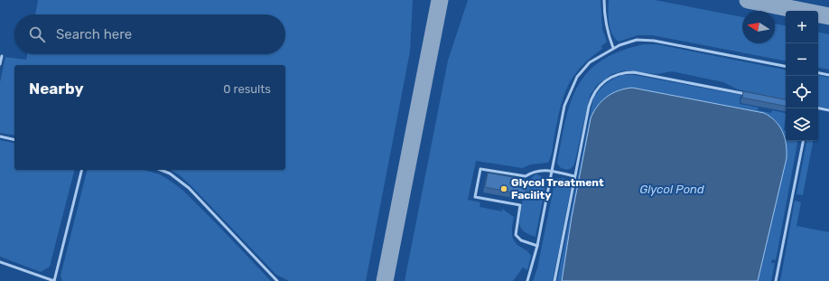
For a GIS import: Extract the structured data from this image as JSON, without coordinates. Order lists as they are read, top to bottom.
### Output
{
  "water": ["Glycol Pond"],
  "places": ["Glycol Treatment Facility"],
  "north": "left",
  "page": {
    "map_buttons": ["+", "−"],
    "search": "Search here",
    "heading": ["Nearby", "0 results"]
  }
}
